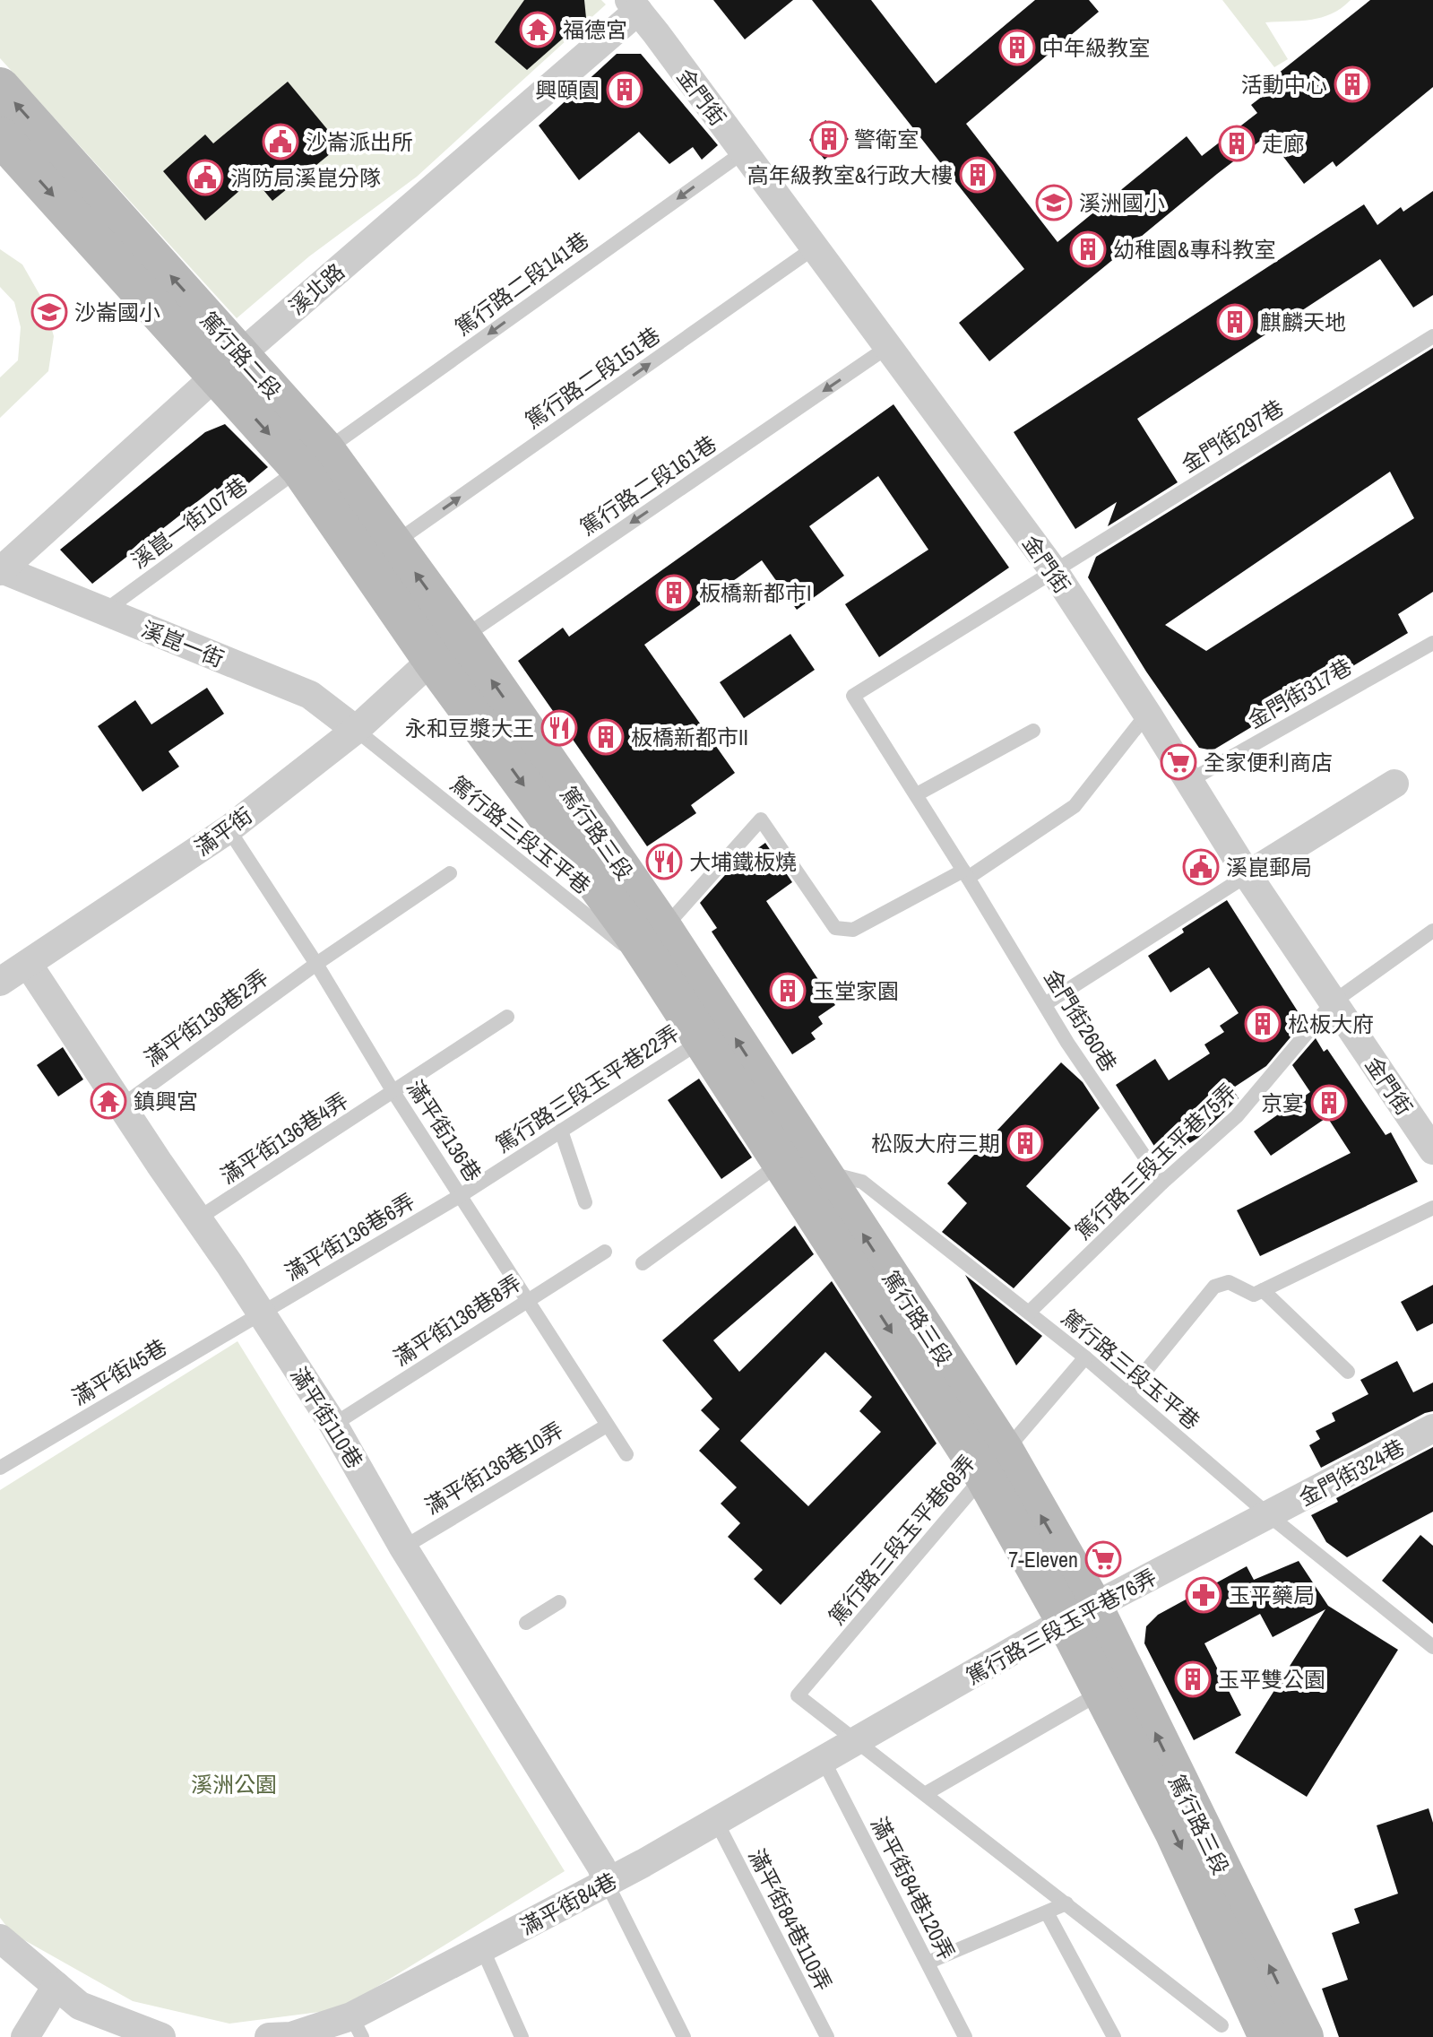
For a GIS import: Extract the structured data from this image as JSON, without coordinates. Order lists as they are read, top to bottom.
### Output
{
  "streets": {
    "street": [
      "金門街",
      "溪北路",
      "篤行路二段",
      "溪崑一街",
      "滿平街",
      "篤行路三段",
      "滿平街110巷",
      "金門街324巷",
      "篤行路三段玉平巷76弄",
      "滿平街84巷"
    ],
    "lane": [
      "篤行路二段141巷",
      "篤行路二段151巷",
      "金門街297巷",
      "篤行路二段161巷",
      "溪崑一街107巷",
      "金門街317巷",
      "篤行路三段玉平巷",
      "滿平街136巷2弄",
      "金門街260巷",
      "篤行路三段玉平巷22弄",
      "滿平街136巷",
      "滿平街136巷4弄",
      "篤行路三段玉平巷75弄",
      "滿平街136巷6弄",
      "滿平街136巷8弄",
      "滿平街45巷",
      "滿平街136巷10弄",
      "篤行路三段玉平巷68弄",
      "滿平街84巷120弄",
      "滿平街84巷110弄"
    ]
  },
  "crossings": [
    ["金門街", "篤行路二段141巷"],
    ["金門街", "溪北路"],
    ["金門街", "篤行路二段151巷"],
    ["金門街", "金門街297巷"],
    ["金門街", "篤行路二段161巷"],
    ["金門街", "金門街317巷"],
    ["金門街", "金門街260巷"],
    ["金門街", "篤行路三段玉平巷75弄"],
    ["篤行路二段141巷", "篤行路二段"],
    ["篤行路二段141巷", "溪崑一街107巷"],
    ["溪北路", "篤行路二段"],
    ["溪北路", "溪崑一街"],
    ["篤行路二段", "篤行路二段151巷"],
    ["篤行路二段", "篤行路二段161巷"],
    ["篤行路二段", "溪崑一街107巷"],
    ["篤行路二段", "滿平街"],
    ["篤行路二段", "篤行路三段"],
    ["金門街297巷", "金門街260巷"],
    ["篤行路二段161巷", "滿平街"],
    ["篤行路二段161巷", "篤行路三段"],
    ["溪崑一街107巷", "溪崑一街"],
    ["溪崑一街", "滿平街"],
    ["溪崑一街", "篤行路三段玉平巷"],
    ["滿平街", "篤行路三段"],
    ["滿平街", "篤行路三段玉平巷"],
    ["滿平街", "滿平街136巷"],
    ["滿平街", "滿平街110巷"],
    ["篤行路三段", "篤行路三段玉平巷"],
    ["篤行路三段", "篤行路三段玉平巷22弄"],
    ["篤行路三段", "篤行路三段玉平巷68弄"],
    ["篤行路三段", "篤行路三段玉平巷76弄"],
    ["篤行路三段玉平巷", "篤行路三段玉平巷75弄"],
    ["篤行路三段玉平巷", "金門街324巷"],
    ["篤行路三段玉平巷", "篤行路三段玉平巷68弄"],
    ["篤行路三段玉平巷", "篤行路三段玉平巷76弄"],
    ["滿平街136巷2弄", "滿平街136巷"],
    ["滿平街136巷2弄", "滿平街110巷"],
    ["金門街260巷", "篤行路三段玉平巷75弄"],
    ["篤行路三段玉平巷22弄", "滿平街136巷"],
    ["篤行路三段玉平巷22弄", "滿平街136巷6弄"],
    ["滿平街136巷", "滿平街136巷4弄"],
    ["滿平街136巷", "滿平街136巷6弄"],
    ["滿平街136巷", "滿平街136巷8弄"],
    ["滿平街136巷", "滿平街136巷10弄"],
    ["滿平街136巷4弄", "滿平街110巷"],
    ["滿平街136巷6弄", "滿平街45巷"],
    ["滿平街136巷6弄", "滿平街110巷"],
    ["滿平街136巷8弄", "滿平街110巷"],
    ["滿平街45巷", "滿平街110巷"],
    ["滿平街110巷", "滿平街136巷10弄"],
    ["滿平街110巷", "滿平街84巷"],
    ["金門街324巷", "篤行路三段玉平巷76弄"],
    ["篤行路三段玉平巷68弄", "篤行路三段玉平巷76弄"],
    ["篤行路三段玉平巷68弄", "滿平街84巷"],
    ["篤行路三段玉平巷76弄", "滿平街84巷"],
    ["滿平街84巷120弄", "滿平街84巷"],
    ["滿平街84巷", "滿平街84巷110弄"]
  ],
  "one_way": ["篤行路二段141巷", "篤行路二段151巷", "篤行路二段161巷"],
  "parks": ["溪洲公園"],
  "places": {
    "temple": ["福德宮", "鎮興宮"],
    "building": [
      "中年級教室",
      "活動中心",
      "興頤園",
      "警衛室",
      "走廊",
      "高年級教室&行政大樓",
      "幼稚園&專科教室",
      "麒麟天地",
      "板橋新都市I",
      "板橋新都市II",
      "玉堂家園",
      "松板大府",
      "京宴",
      "松阪大府三期",
      "玉平雙公園"
    ],
    "public building": ["沙崙派出所", "消防局溪崑分隊", "溪崑郵局"],
    "school or university": ["溪洲國小", "沙崙國小"],
    "restaurant": ["永和豆漿大王", "大埔鐵板燒"],
    "supermarket": ["全家便利商店", "7-Eleven"],
    "pharmacy": ["玉平藥局"]
  }
}
